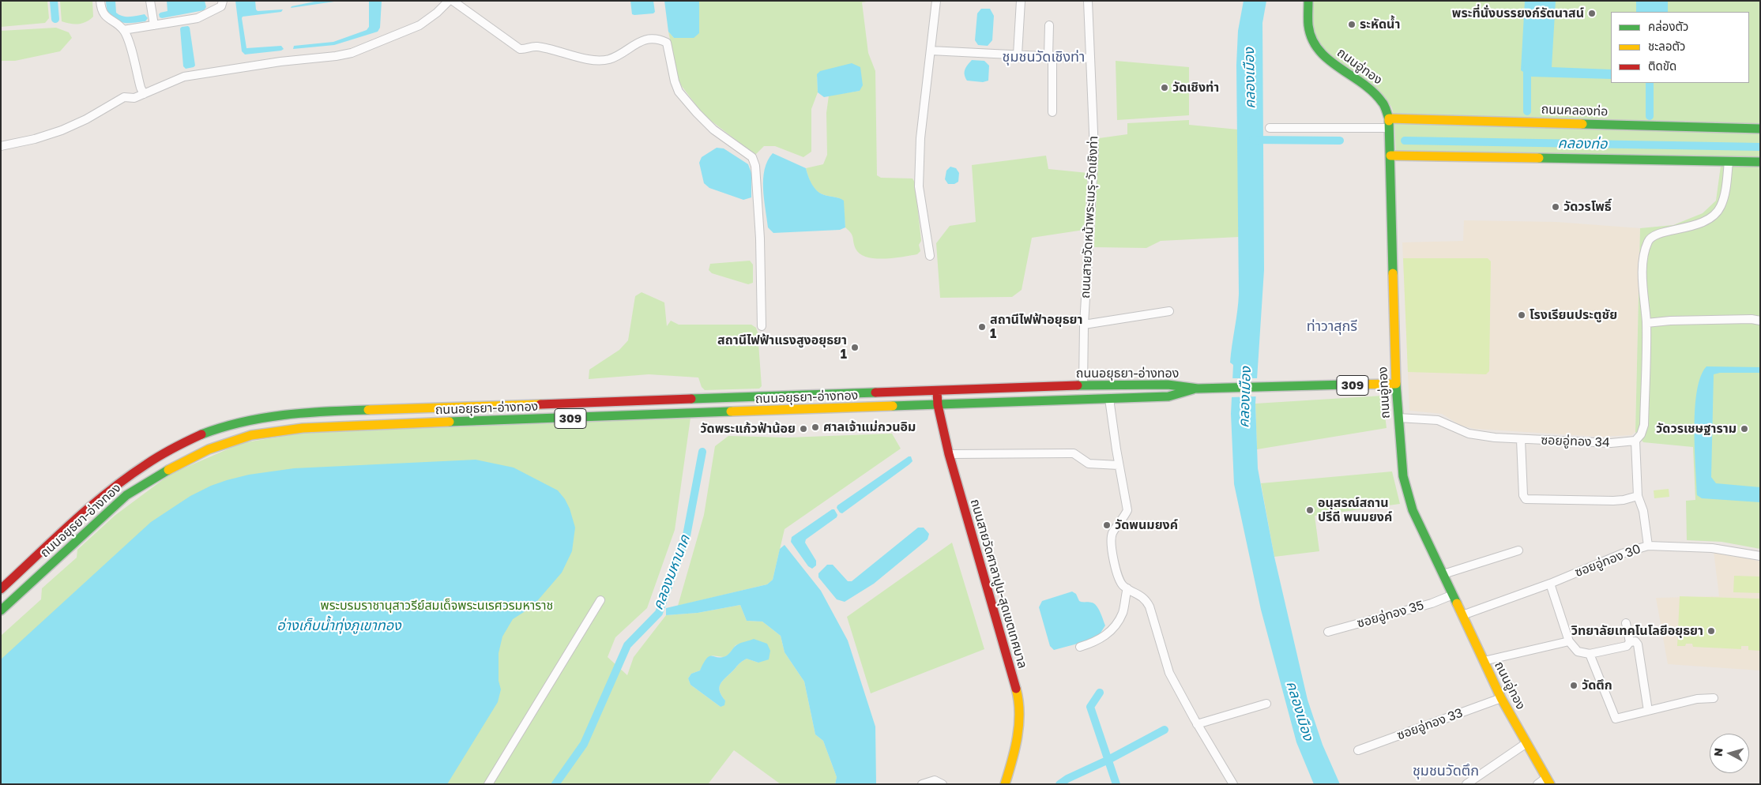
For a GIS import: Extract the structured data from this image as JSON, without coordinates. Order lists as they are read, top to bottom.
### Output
{
  "streets": {
    "main road": [
      "ถนนอู่ทอง",
      "ถนนคลองท่อ",
      "ถนนอยุธยา-อ่างทอง",
      "309",
      "ถนนสายวัดศาลาปูน-สุดเขตเทศบาล"
    ],
    "street": [
      "ถนนสายวัดหน้าพระเมรุ-วัดเชิงท่า",
      "ซอยอู่ทอง 34",
      "ซอยอู่ทอง 30",
      "ซอยอู่ทอง 35",
      "ซอยอู่ทอง 33"
    ]
  },
  "crossings": [
    ["ถนนอู่ทอง", "ถนนคลองท่อ"],
    ["ถนนอู่ทอง", "ถนนอยุธยา-อ่างทอง"],
    ["ถนนอู่ทอง", "ซอยอู่ทอง 34"],
    ["ถนนอู่ทอง", "ซอยอู่ทอง 30"],
    ["ถนนอู่ทอง", "ซอยอู่ทอง 35"],
    ["ถนนอู่ทอง", "ซอยอู่ทอง 33"],
    ["ถนนสายวัดหน้าพระเมรุ-วัดเชิงท่า", "ถนนอยุธยา-อ่างทอง"],
    ["ถนนอยุธยา-อ่างทอง", "ถนนสายวัดศาลาปูน-สุดเขตเทศบาล"]
  ],
  "districts": ["ชุมชนวัดเชิงท่า", "ท่าวาสุกรี", "ชุมชนวัดตึก"],
  "water": [
    "คลองเมือง",
    "คลองท่อ",
    "คลองมหานาค",
    "อ่างเก็บน้ำทุ่งภูเขาทอง"
  ],
  "parks": ["พระบรมราชานุสาวรีย์สมเด็จพระนเรศวรมหาราช"],
  "places": [
    "พระที่นั่งบรรยงก์รัตนาสน์",
    "ระหัดน้ำ",
    "วัดเชิงท่า",
    "วัดวรโพธิ์",
    "โรงเรียนประตูชัย",
    "สถานีไฟฟ้าอยุธยา 1",
    "สถานีไฟฟ้าแรงสูงอยุธยา 1",
    "ศาลเจ้าแม่กวนอิม",
    "วัดพระแก้วฟ้าน้อย",
    "วัดวรเชษฐาราม",
    "อนุสรณ์สถาน ปรีดี พนมยงค์",
    "วัดพนมยงค์",
    "วิทยาลัยเทคโนโลยีอยุธยา",
    "วัดตึก"
  ],
  "legend": ["คล่องตัว", "ชะลอตัว", "ติดขัด"],
  "north": "left"
}
